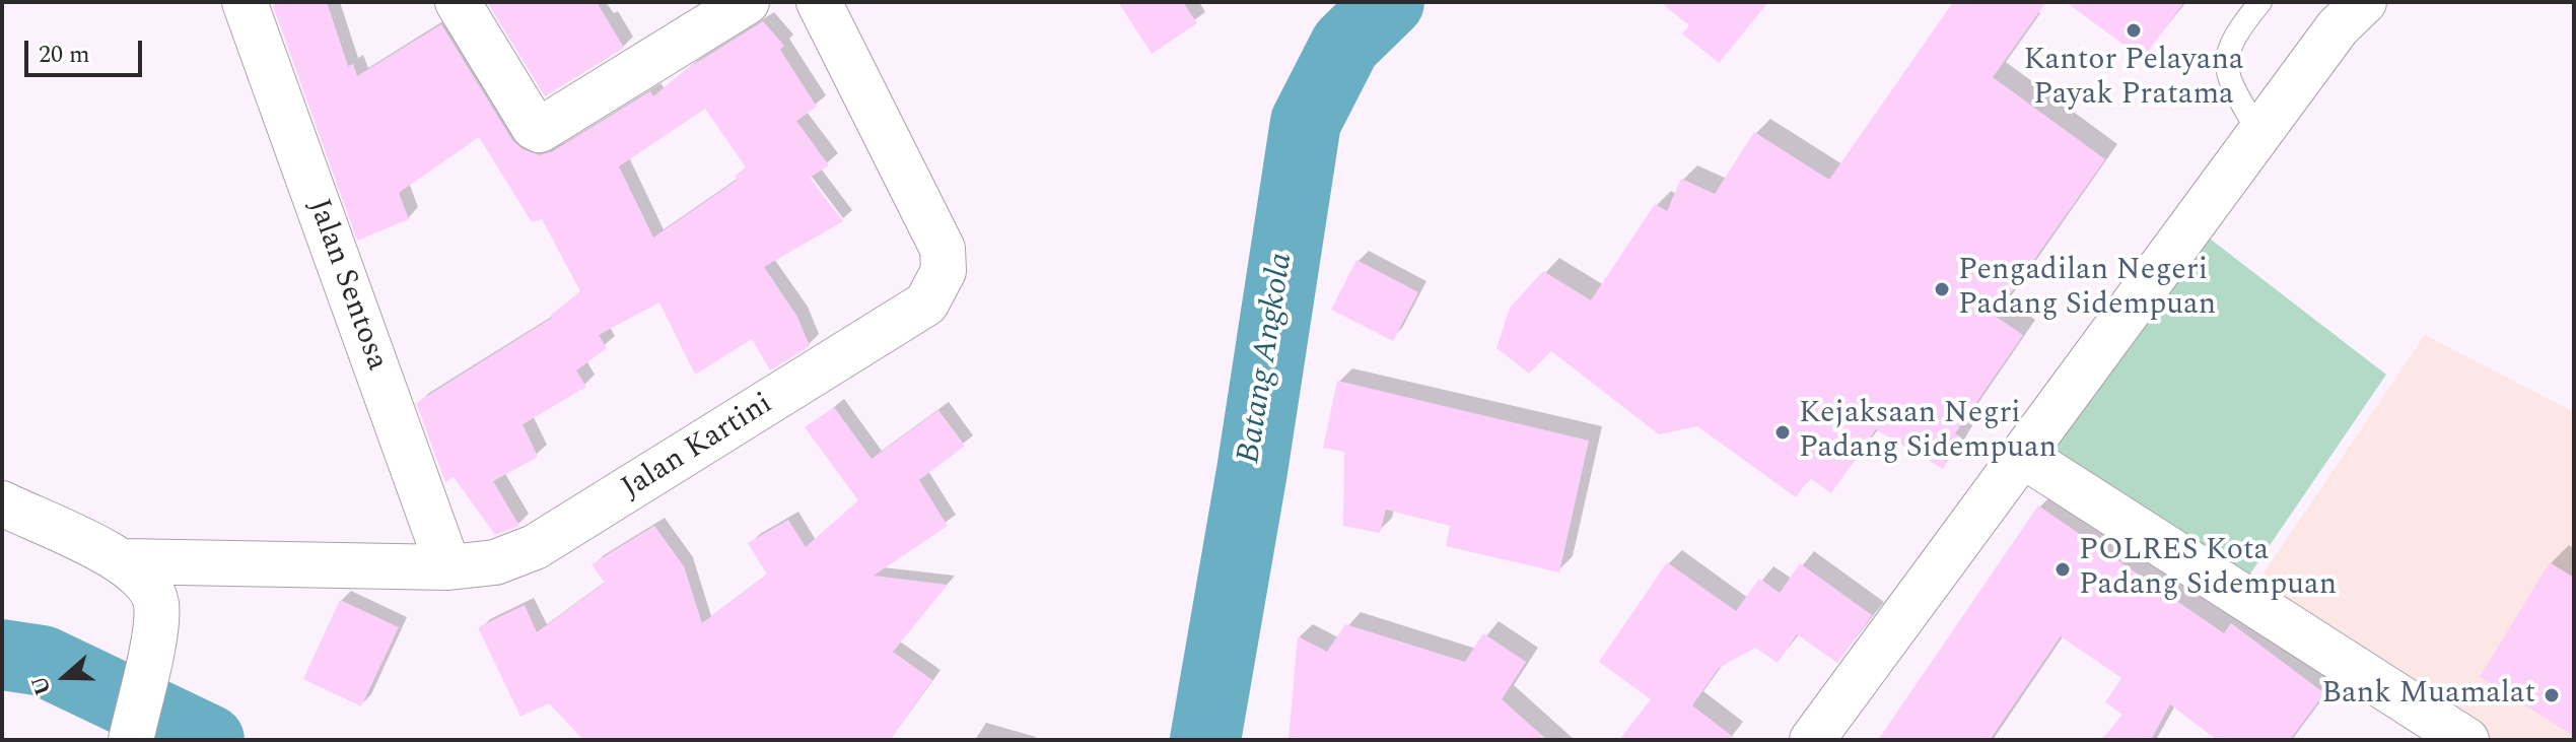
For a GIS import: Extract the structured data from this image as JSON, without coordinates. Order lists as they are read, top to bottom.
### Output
{
  "streets": {
    "street": ["Jalan Sentosa", "Jalan Kartini"]
  },
  "crossings": [
    ["Jalan Sentosa", "Jalan Kartini"]
  ],
  "water": ["Batang Angkola"],
  "places": [
    "Kantor Pelayana Payak Pratama",
    "Pengadilan Negeri Padang Sidempuan",
    "Kejaksaan Negri Padang Sidempuan",
    "POLRES Kota Padang Sidempuan",
    "Bank Muamalat"
  ],
  "scale_bar": "20 m",
  "north": "left"
}
